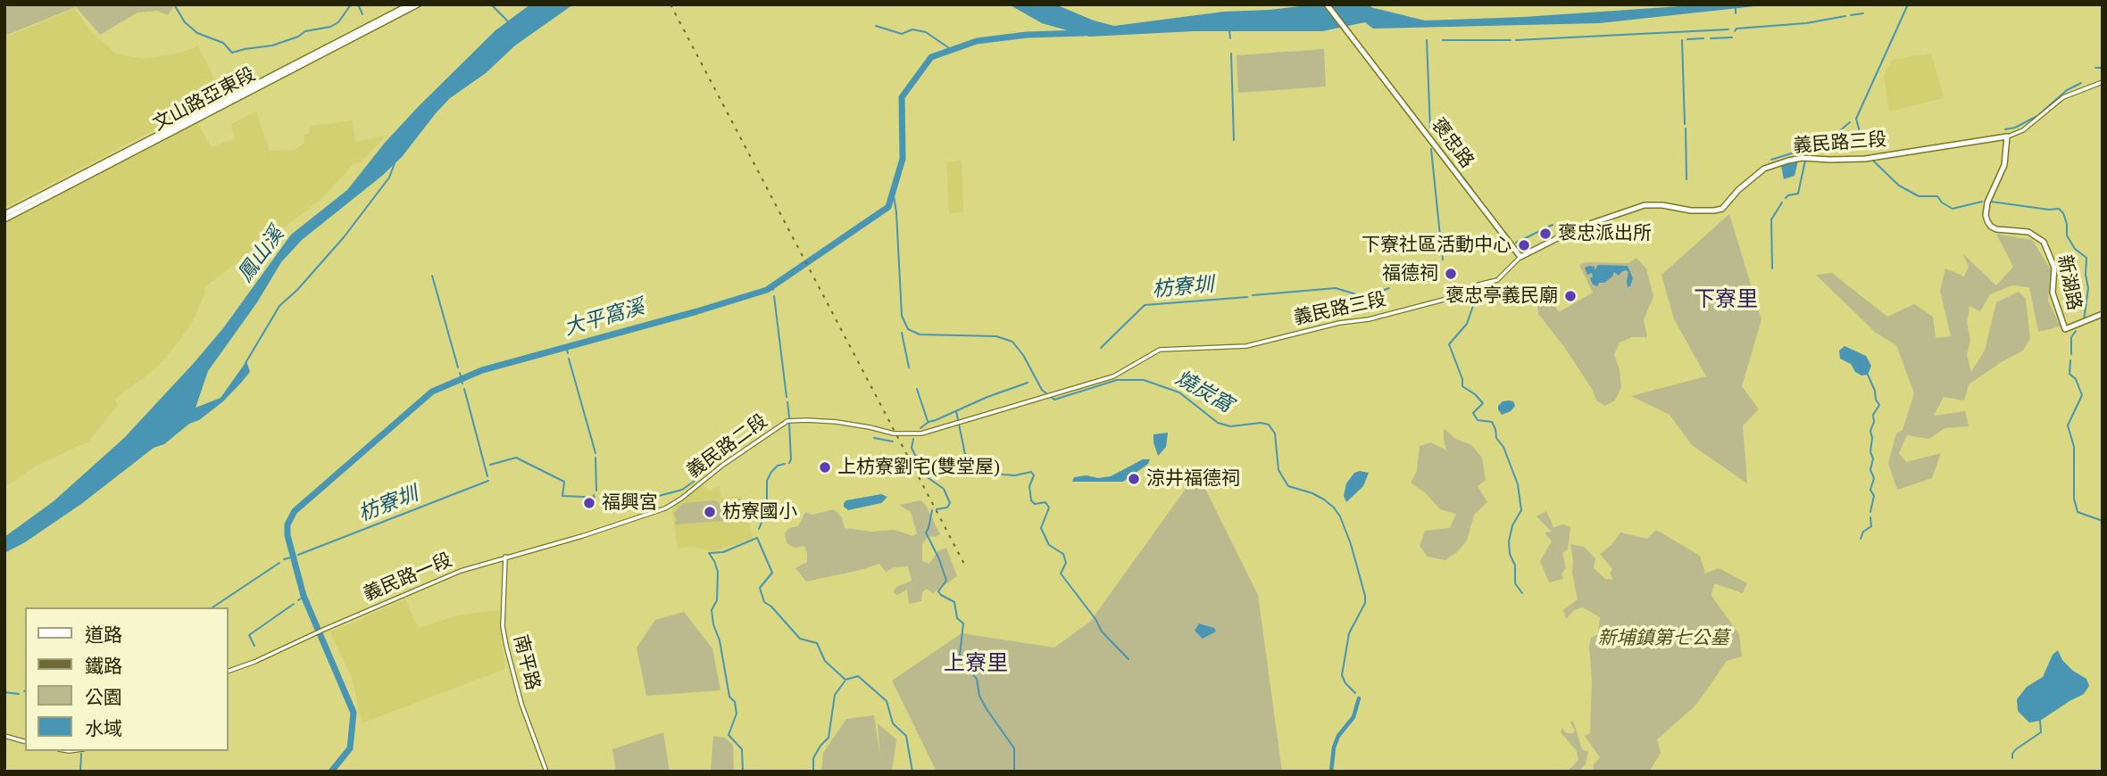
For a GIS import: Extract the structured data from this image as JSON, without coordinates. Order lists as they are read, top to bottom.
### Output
{
  "streets": {
    "main road": [
      "文山路亞東段",
      "褒忠路",
      "義民路三段",
      "新湖路"
    ],
    "street": ["義民路二段", "義民路一段", "南平路"]
  },
  "crossings": [
    ["褒忠路", "義民路三段"],
    ["義民路三段", "新湖路"],
    ["義民路三段", "義民路二段"],
    ["義民路二段", "義民路一段"],
    ["義民路二段", "南平路"],
    ["義民路一段", "南平路"]
  ],
  "districts": ["下寮里", "上寮里"],
  "water": [
    "鳳山溪",
    "枋寮圳",
    "大平窩溪",
    "燒炭窩"
  ],
  "parks": ["新埔鎮第七公墓"],
  "places": [
    "褒忠派出所",
    "下寮社區活動中心",
    "福德祠",
    "褒忠亭義民廟",
    "上枋寮劉宅(雙堂屋)",
    "涼井福德祠",
    "福興宮",
    "枋寮國小"
  ],
  "legend": [
    "道路",
    "鐵路",
    "公園",
    "水域"
  ]
}
